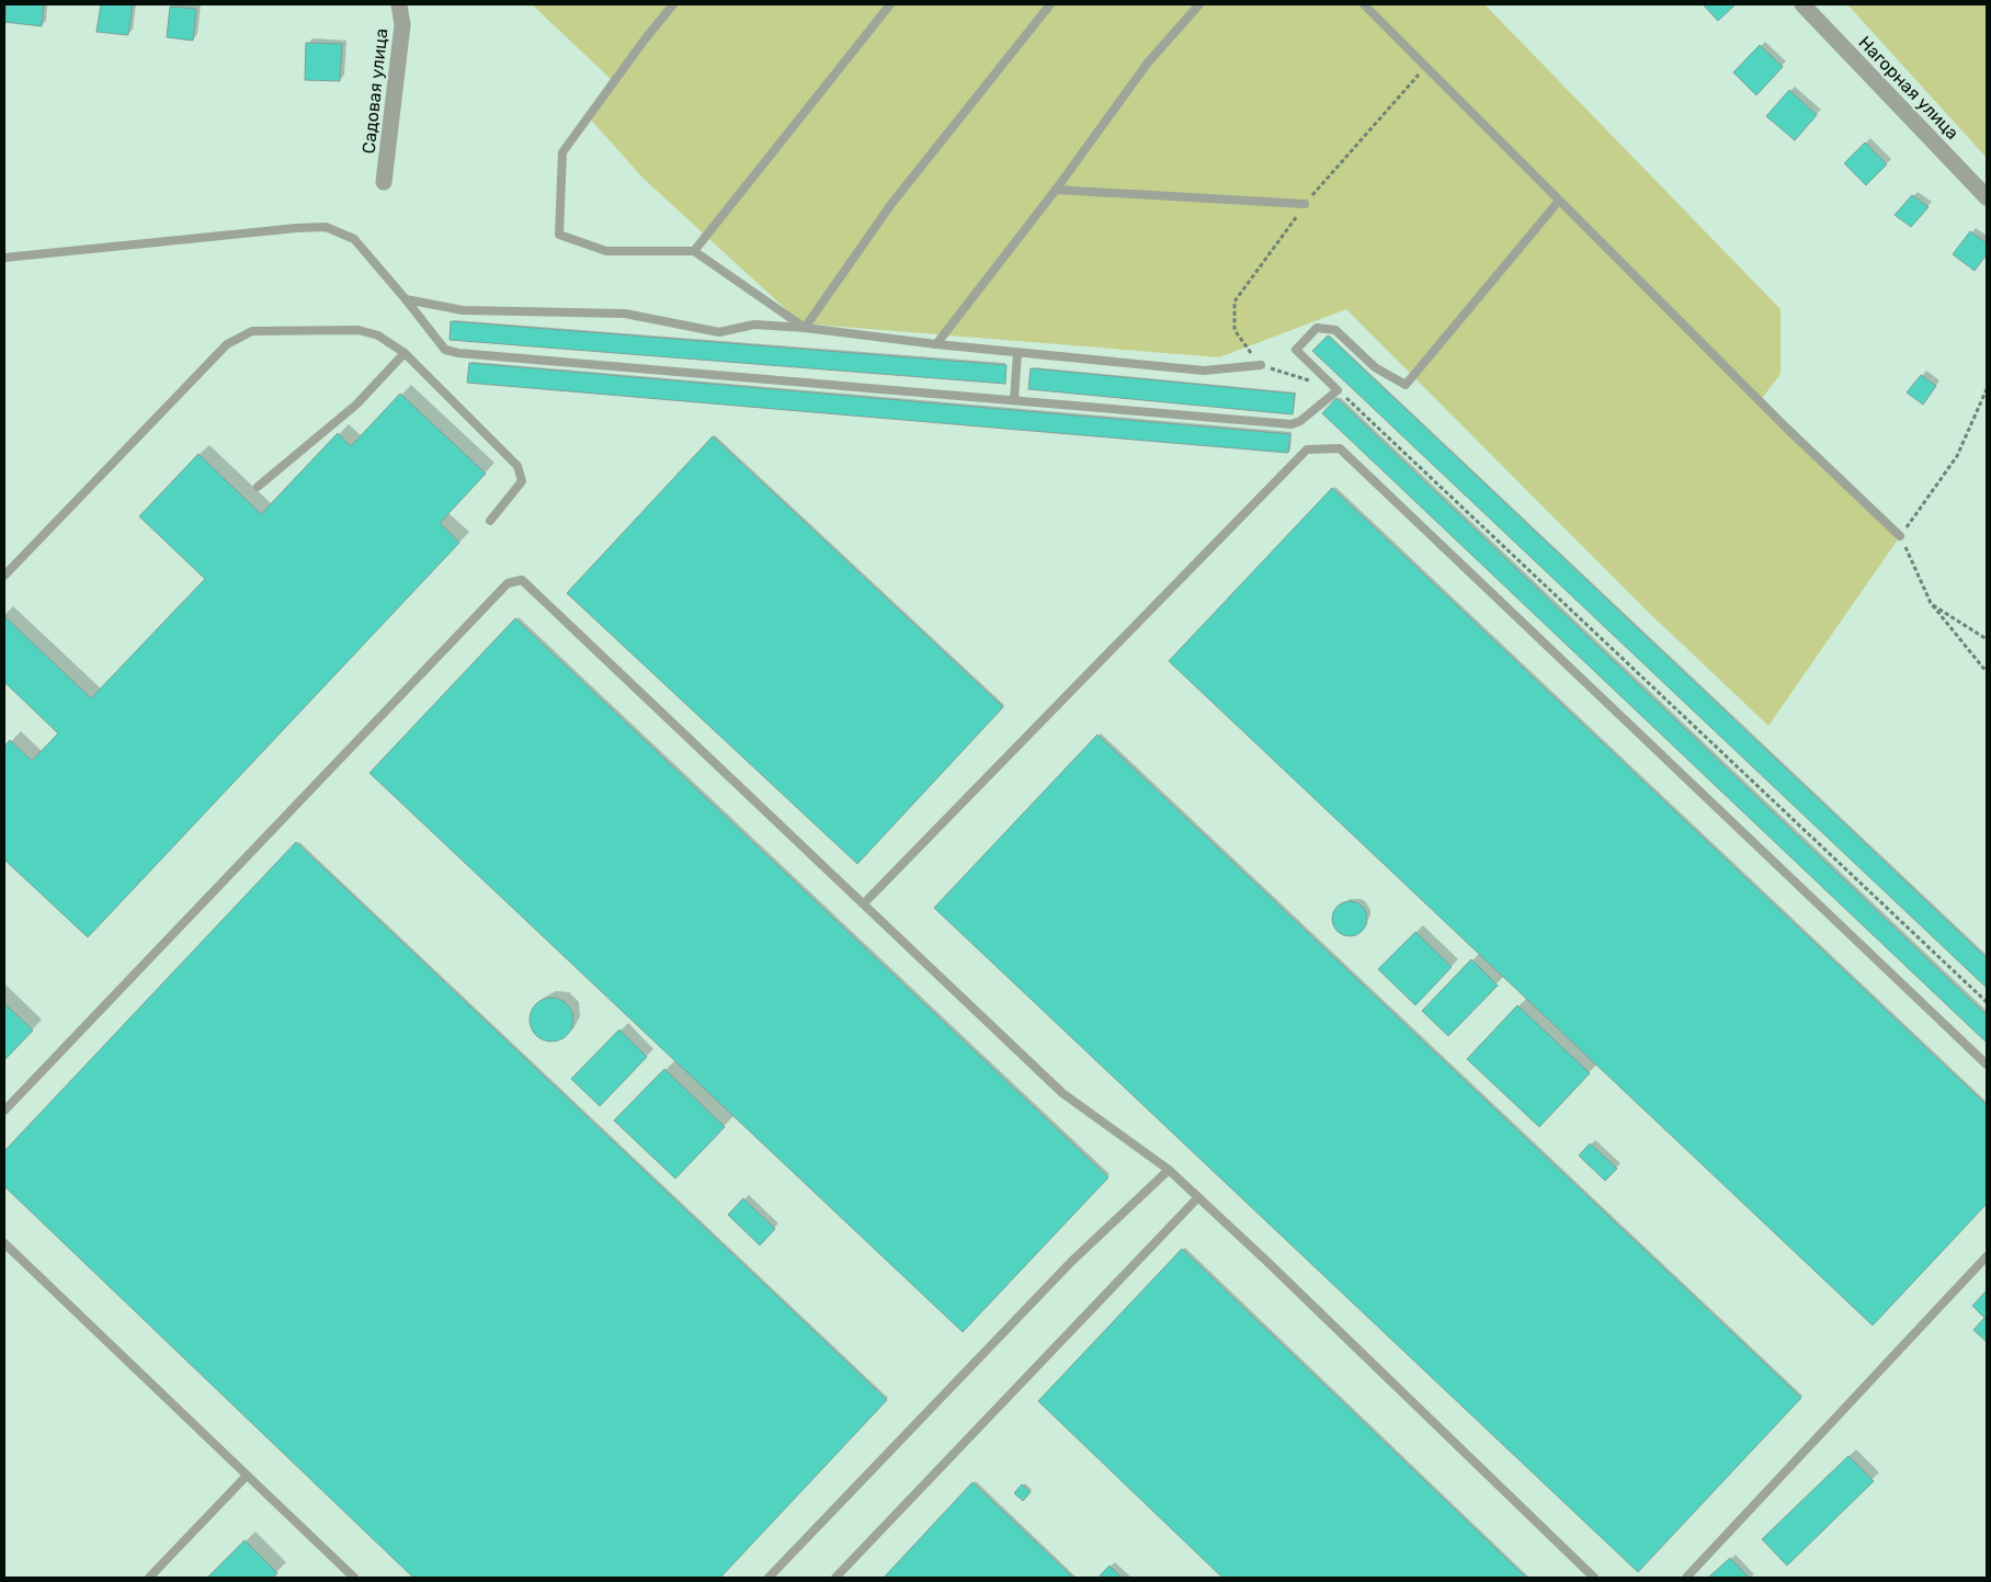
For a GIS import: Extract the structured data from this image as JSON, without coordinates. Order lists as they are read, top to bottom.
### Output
{
  "streets": {
    "street": ["Нагорная улица", "Садовая улица"]
  }
}
